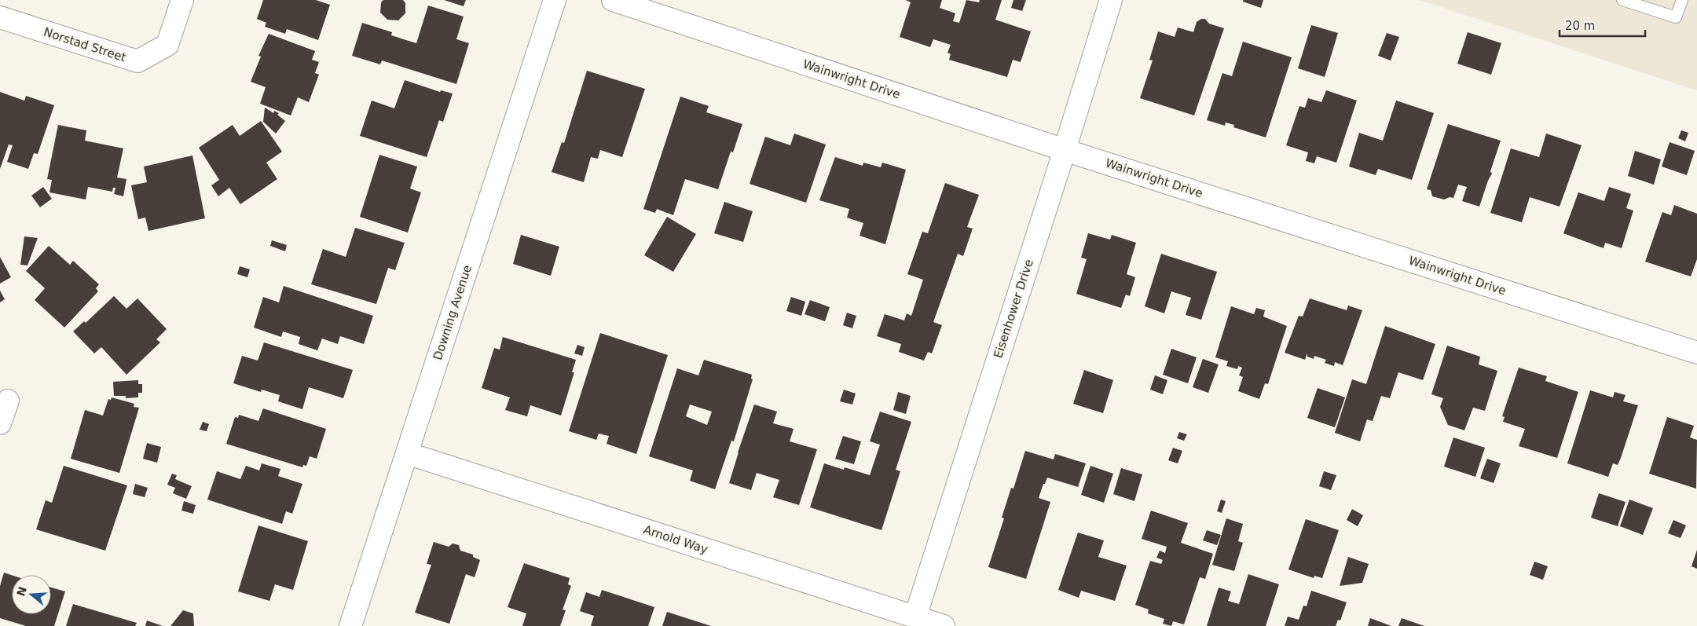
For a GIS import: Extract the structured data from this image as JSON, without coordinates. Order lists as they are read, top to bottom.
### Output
{
  "streets": {
    "street": [
      "Norstad Street",
      "Wainwright Drive",
      "Eisenhower Drive",
      "Downing Avenue",
      "Arnold Way"
    ]
  },
  "crossings": [
    ["Wainwright Drive", "Eisenhower Drive"],
    ["Eisenhower Drive", "Arnold Way"],
    ["Downing Avenue", "Arnold Way"]
  ],
  "scale_bar": "20 m",
  "north": "left"
}
